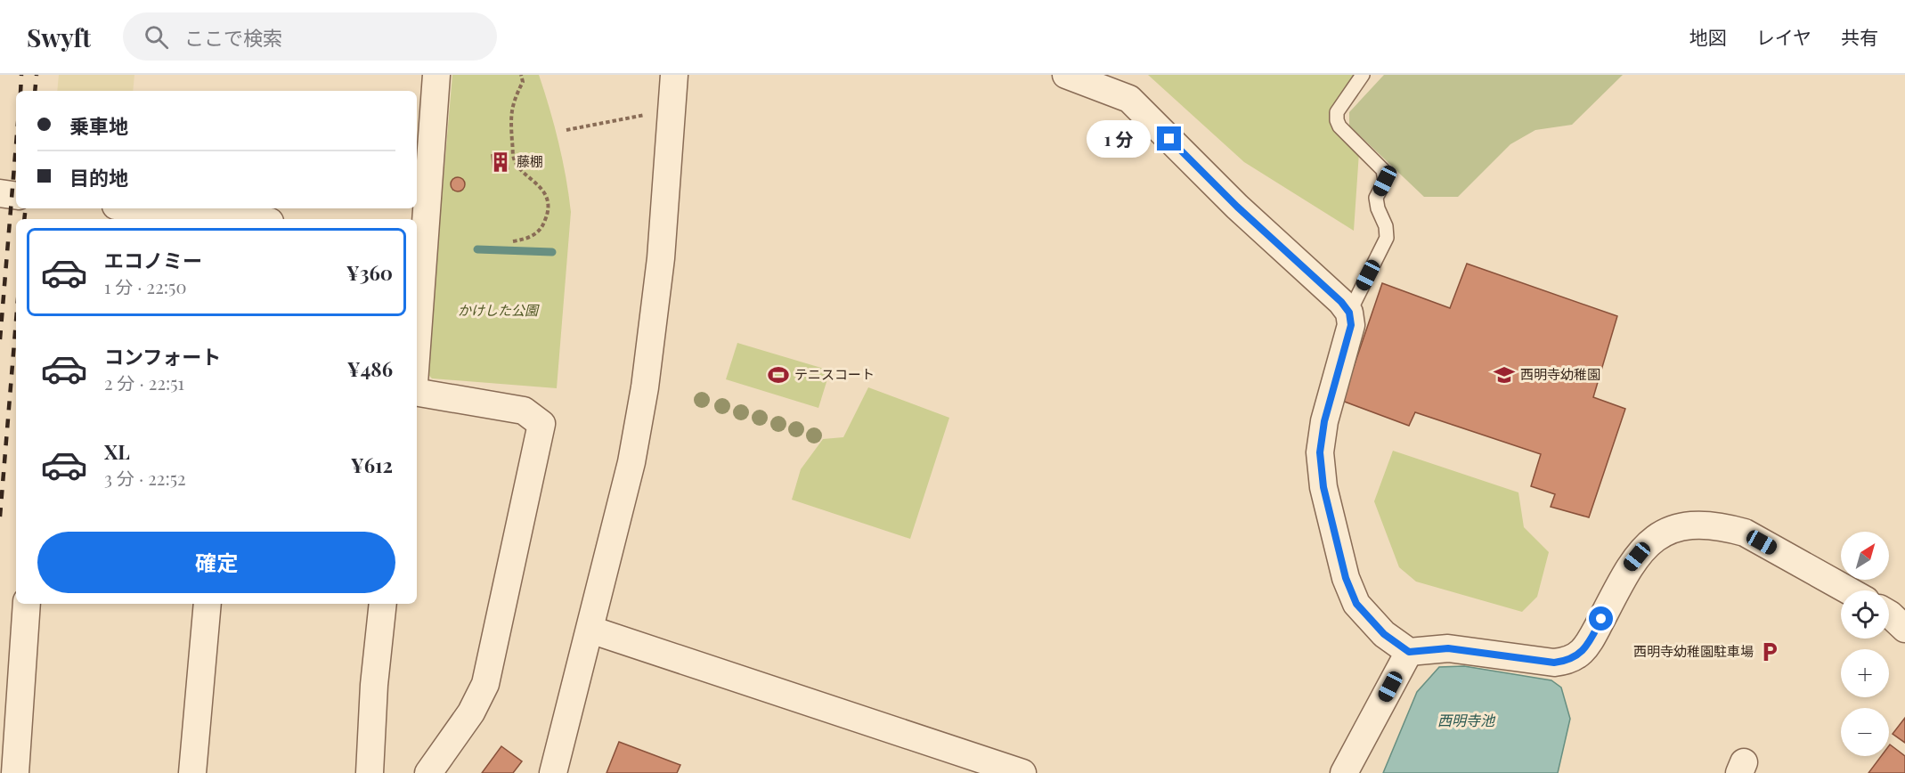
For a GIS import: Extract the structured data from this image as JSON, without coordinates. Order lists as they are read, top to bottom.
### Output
{
  "water": ["西明寺池"],
  "parks": ["かけした公園"],
  "places": {
    "building": ["藤棚"],
    "sports": ["テニスコート"],
    "school or university": ["西明寺幼稚園"],
    "parking": ["西明寺幼稚園駐車場"]
  },
  "north": "top right",
  "page": {
    "header": "Swyft",
    "search": "ここで検索",
    "nav": ["地図", "レイヤ", "共有"],
    "banner": ["乗車地", "目的地"],
    "bubble": "1 分",
    "list": [
      {
        "name": "エコノミー",
        "note": "1 分 · 22:50",
        "value": "¥360"
      },
      {
        "name": "コンフォート",
        "note": "2 分 · 22:51",
        "value": "¥486"
      },
      {
        "name": "XL",
        "note": "3 分 · 22:52",
        "value": "¥612"
      }
    ],
    "buttons": "確定",
    "map_buttons": ["+", "−"]
  }
}
